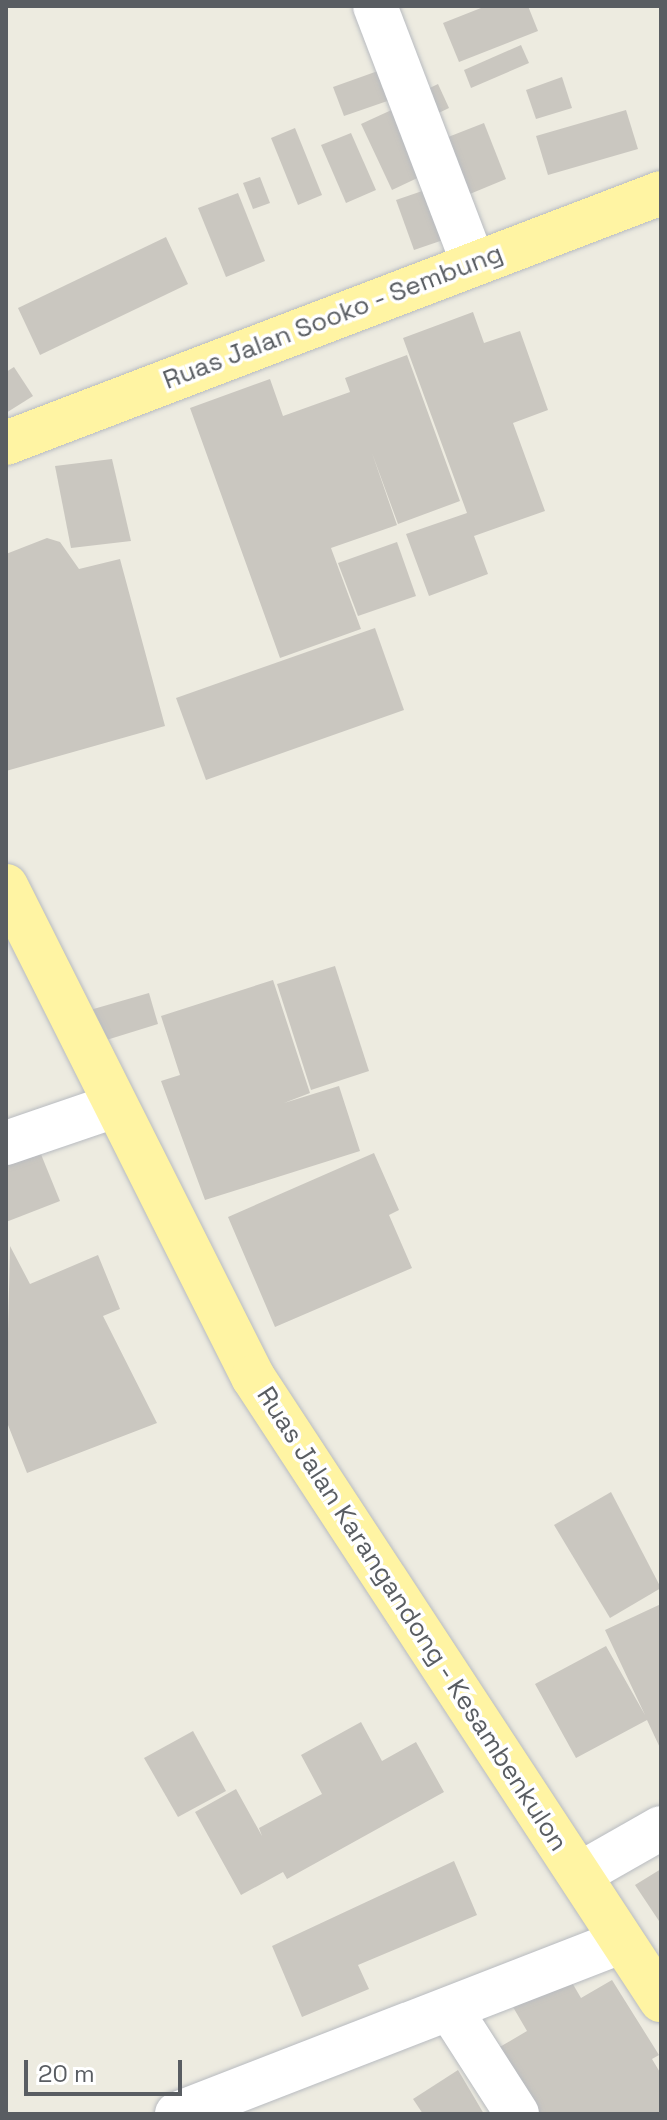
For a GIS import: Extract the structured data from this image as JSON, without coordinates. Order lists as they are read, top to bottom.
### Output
{
  "streets": {
    "main road": ["Ruas Jalan Sooko - Sembung", "Ruas Jalan Karangandong - Kesambenkulon"]
  },
  "scale_bar": "20 m"
}
